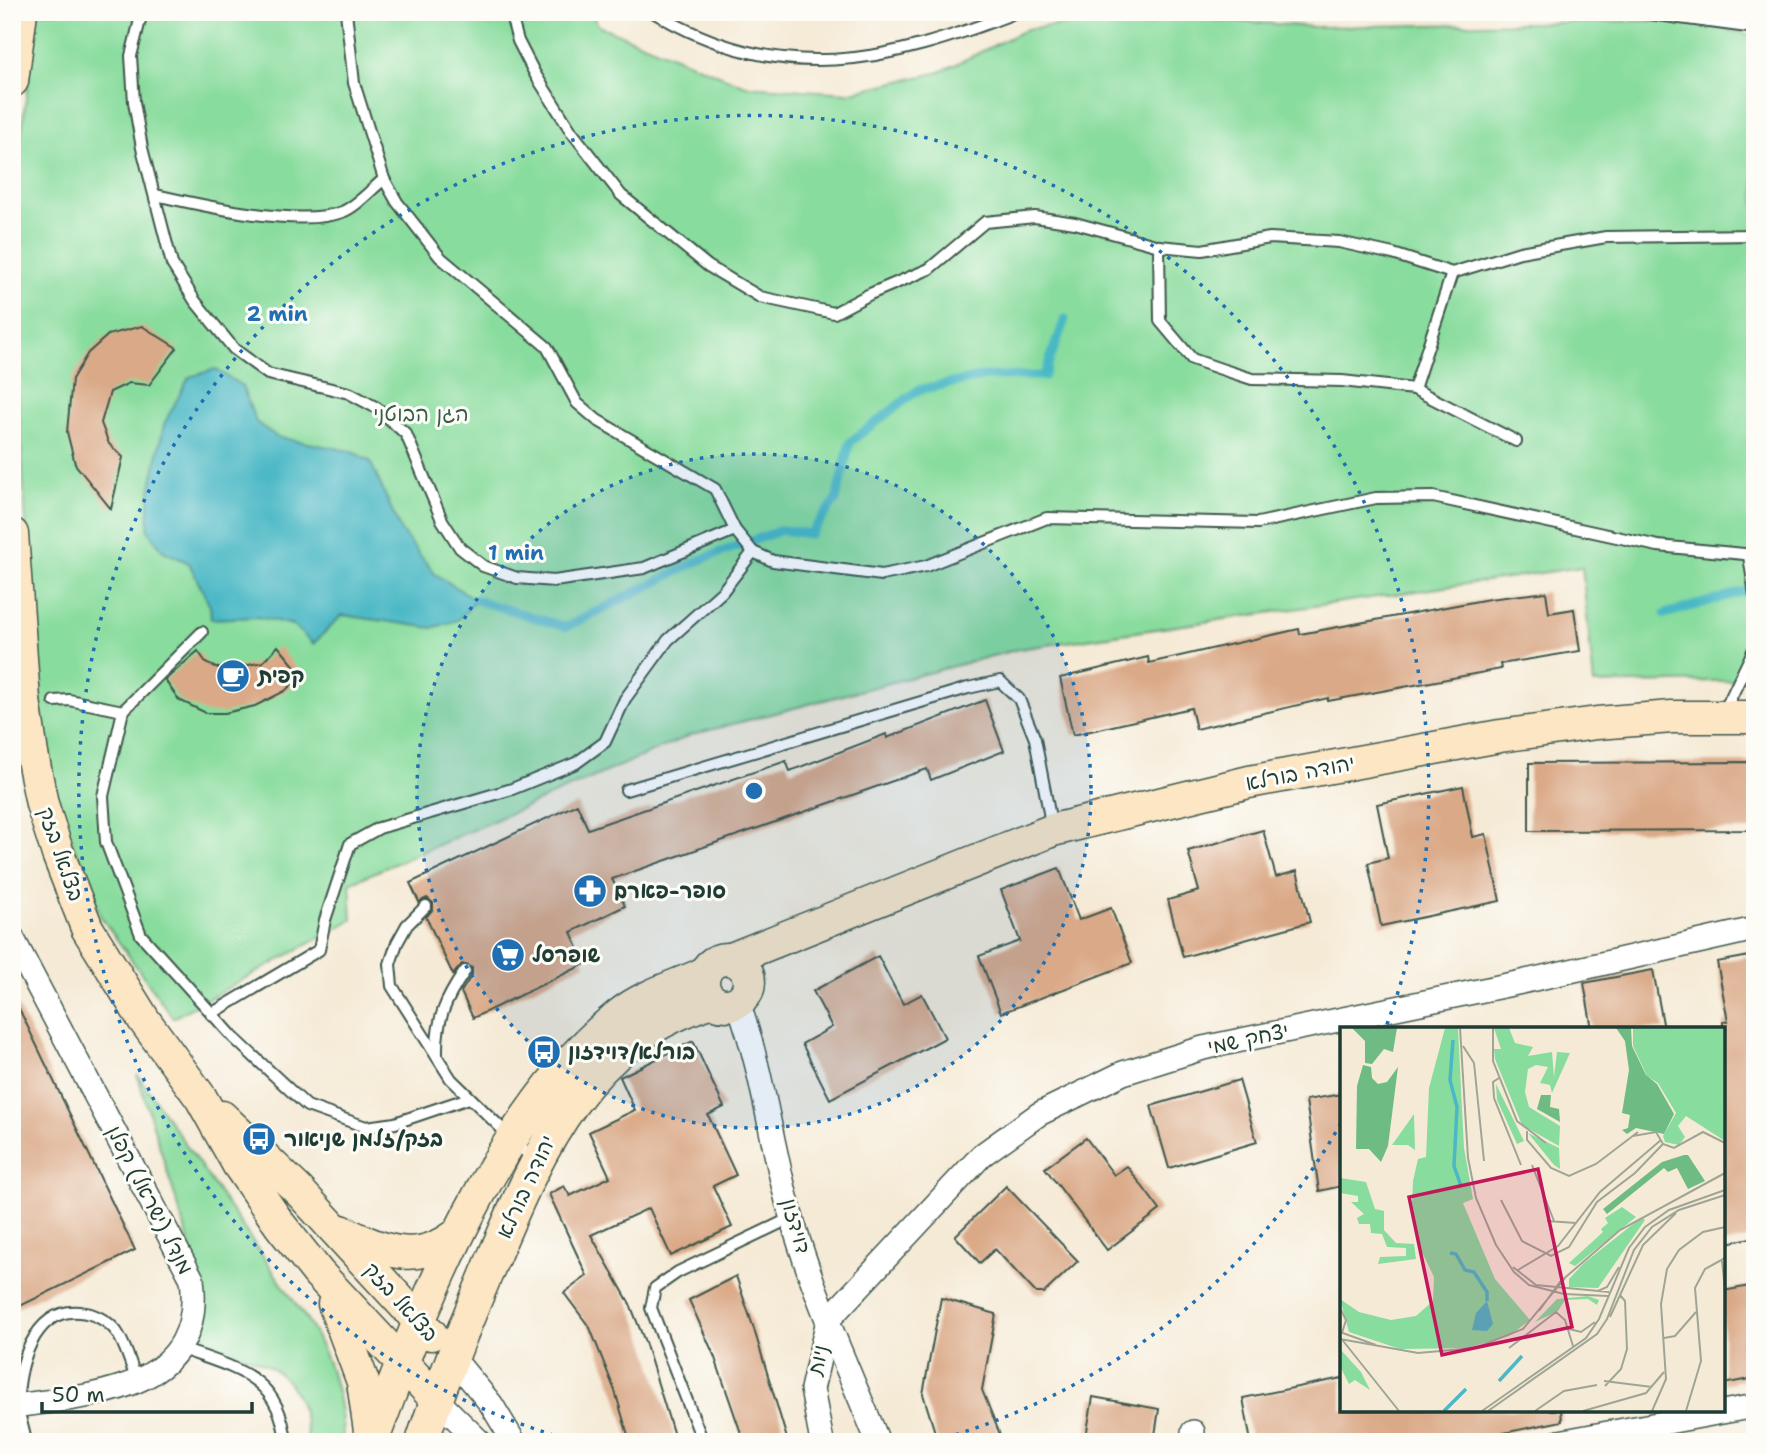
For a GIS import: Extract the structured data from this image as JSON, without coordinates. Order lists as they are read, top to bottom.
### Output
{
  "streets": {
    "street": [
      "יהודה בורלא",
      "בצלאל בזק",
      "יצחק שמי",
      "מנדל (ישראל) קפלן",
      "דוידזון",
      "ניות"
    ]
  },
  "crossings": [
    ["יהודה בורלא", "בצלאל בזק"],
    ["יהודה בורלא", "דוידזון"],
    ["יצחק שמי", "דוידזון"],
    ["יצחק שמי", "ניות"],
    ["דוידזון", "ניות"]
  ],
  "parks": ["הגן הבוטני"],
  "places": {
    "cafe": ["קפית"],
    "pharmacy": ["סופר-פארם"],
    "supermarket": ["שופרסל"],
    "bus stop": ["בורלא/דוידזון", "בזק/זלמן שניאור"]
  },
  "scale_bar": "50 m",
  "rings": ["2 min", "1 min"]
}
